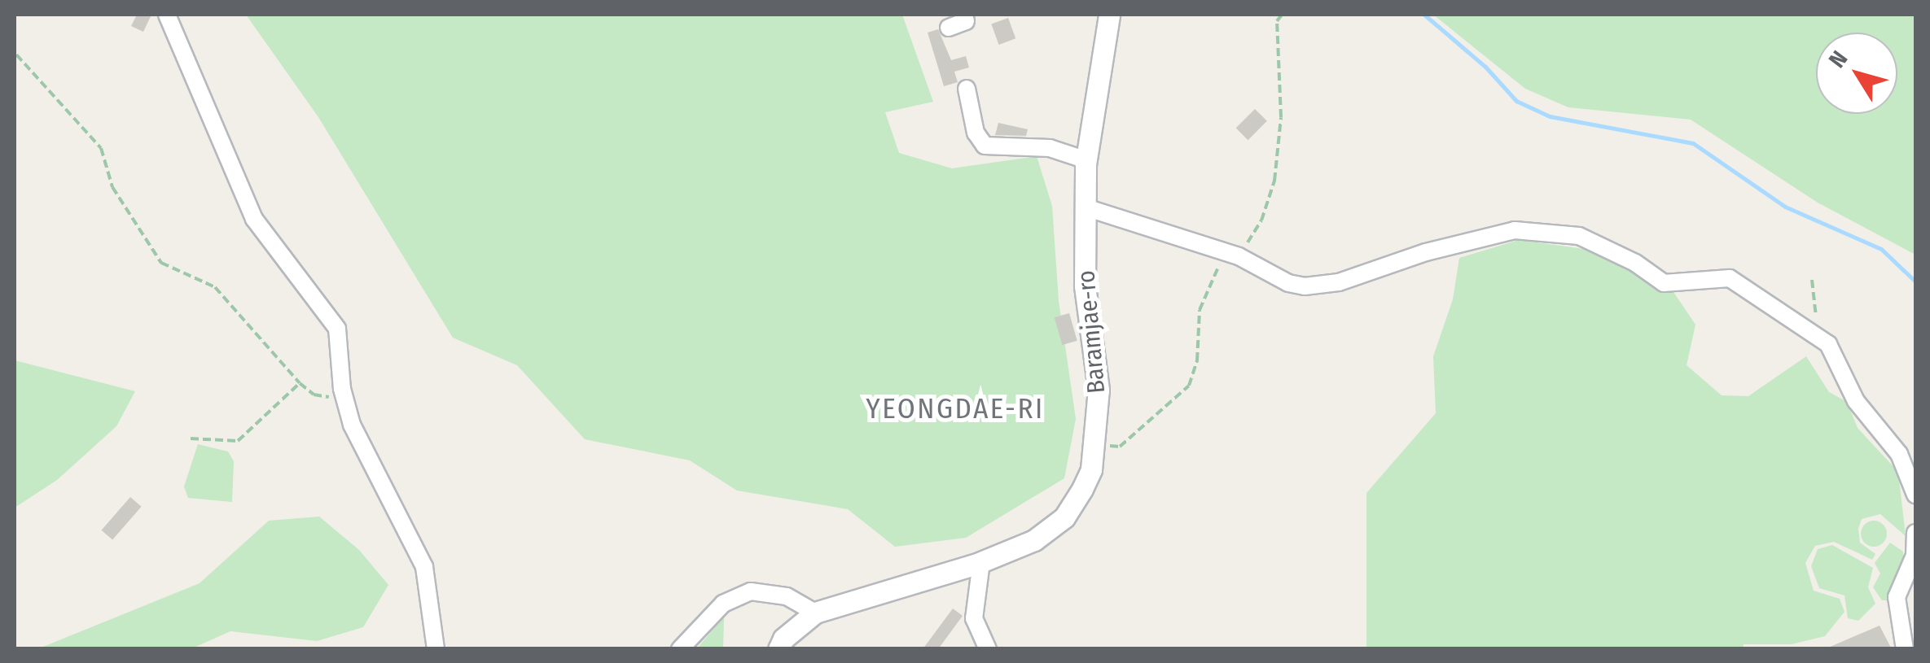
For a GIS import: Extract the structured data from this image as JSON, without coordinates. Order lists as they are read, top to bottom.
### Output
{
  "streets": {
    "street": ["Baramjae-ro"]
  },
  "districts": ["YEONGDAE-RI"],
  "north": "top left"
}
